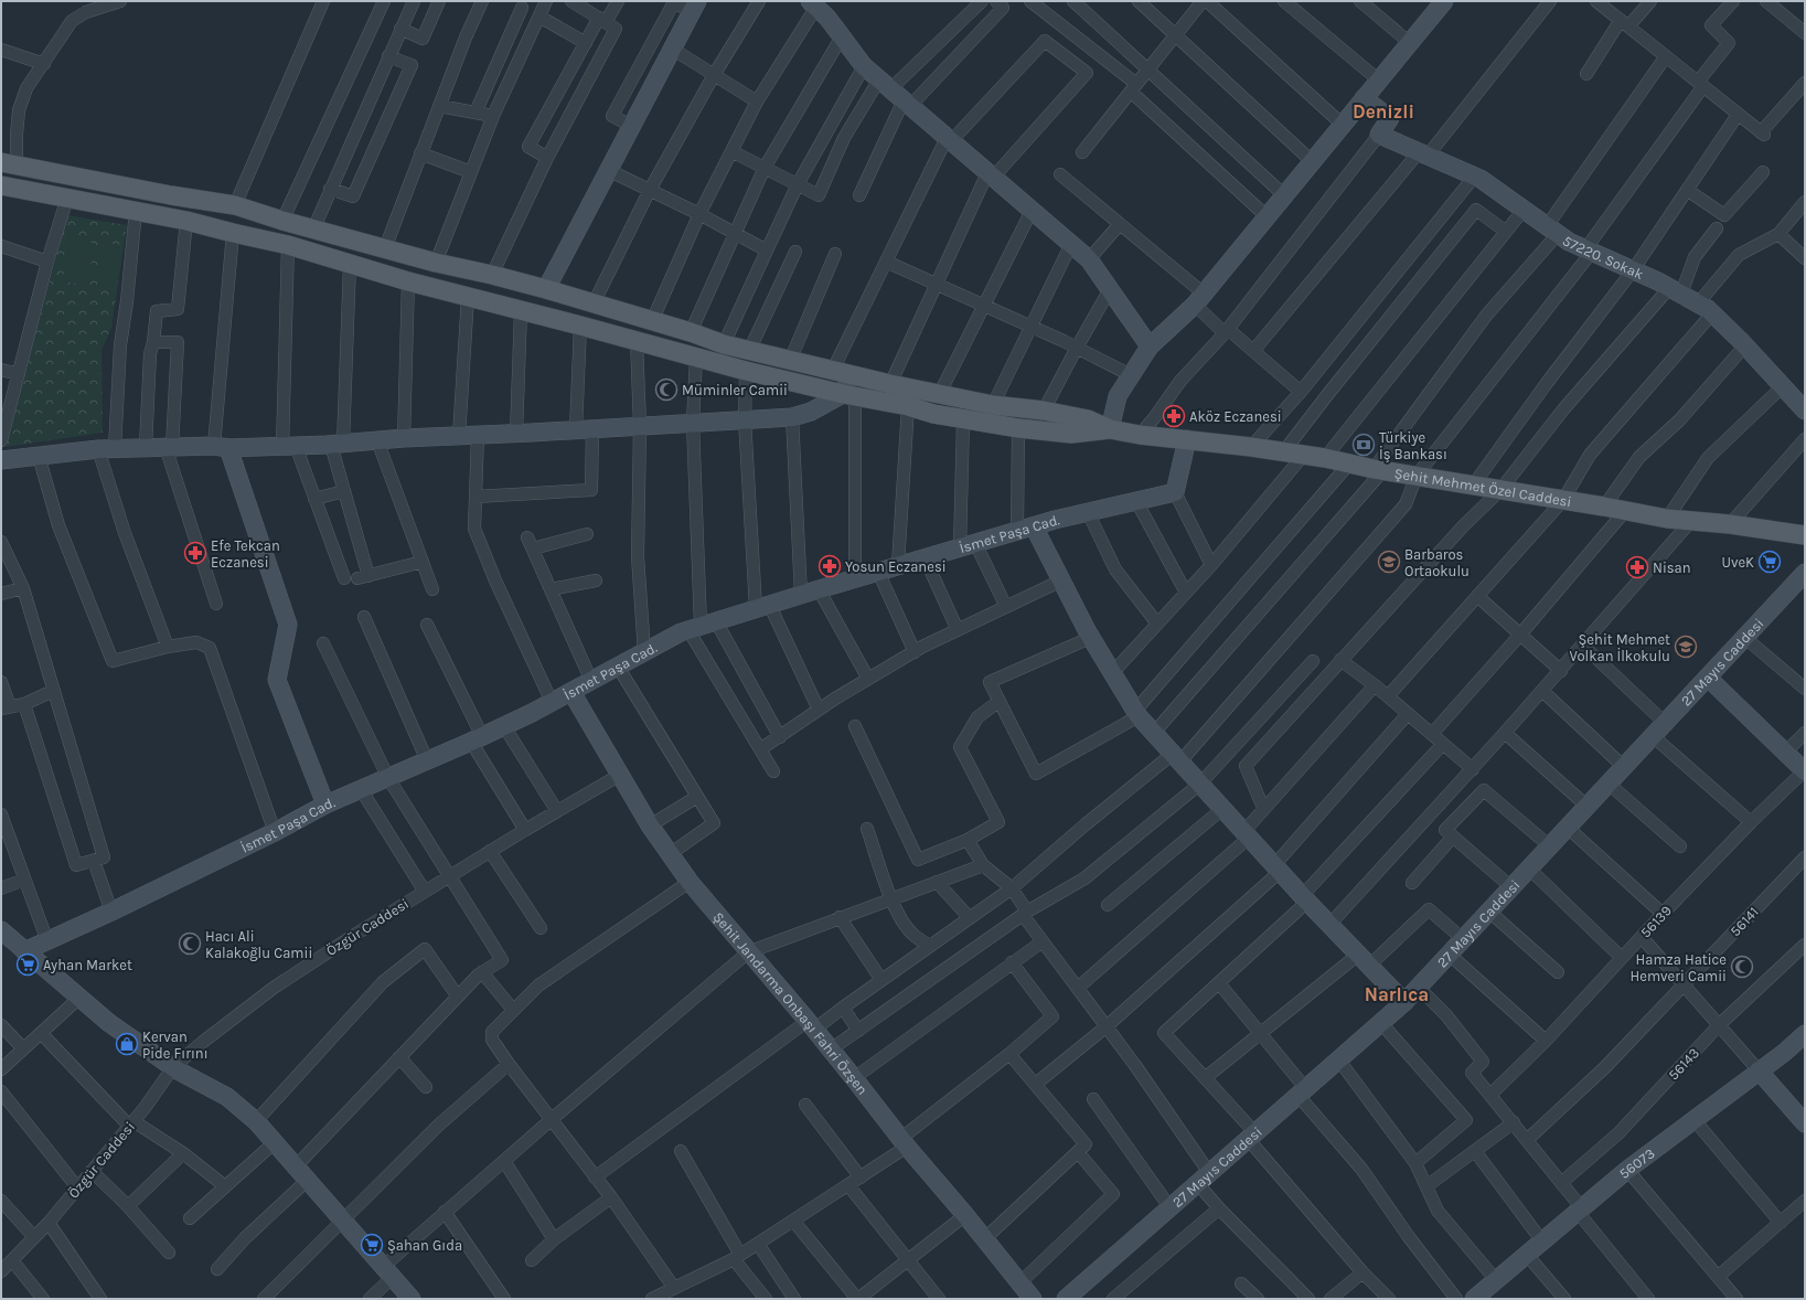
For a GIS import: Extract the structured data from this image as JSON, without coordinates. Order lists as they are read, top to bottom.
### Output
{
  "streets": {
    "main road": ["Şehit Mehmet Özel Caddesi"],
    "street": [
      "57220. Sokak",
      "İsmet Paşa Cad.",
      "27 Mayıs Caddesi",
      "56139",
      "56141",
      "Özgür Caddesi",
      "Şehit Jandarma Onbaşı Fahri Özşen",
      "56143",
      "56073"
    ]
  },
  "crossings": [
    ["İsmet Paşa Cad.", "Şehit Jandarma Onbaşı Fahri Özşen"],
    ["Özgür Caddesi", "Şehit Jandarma Onbaşı Fahri Özşen"]
  ],
  "districts": ["Denizli", "Narlıca"],
  "places": {
    "mosque": ["Müminler Camii", "Hacı Ali Kalakoğlu Camii", "Hamza Hatice Hemveri Camii"],
    "pharmacy": [
      "Aköz Eczanesi",
      "Efe Tekcan Eczanesi",
      "Yosun Eczanesi",
      "Nisan"
    ],
    "bank": ["Türkiye İş Bankası"],
    "school or university": ["Barbaros Ortaokulu", "Şehit Mehmet Volkan İlkokulu"],
    "supermarket": ["UveK", "Ayhan Market", "Şahan Gıda"],
    "shop": ["Kervan Pide Fırını"]
  }
}
